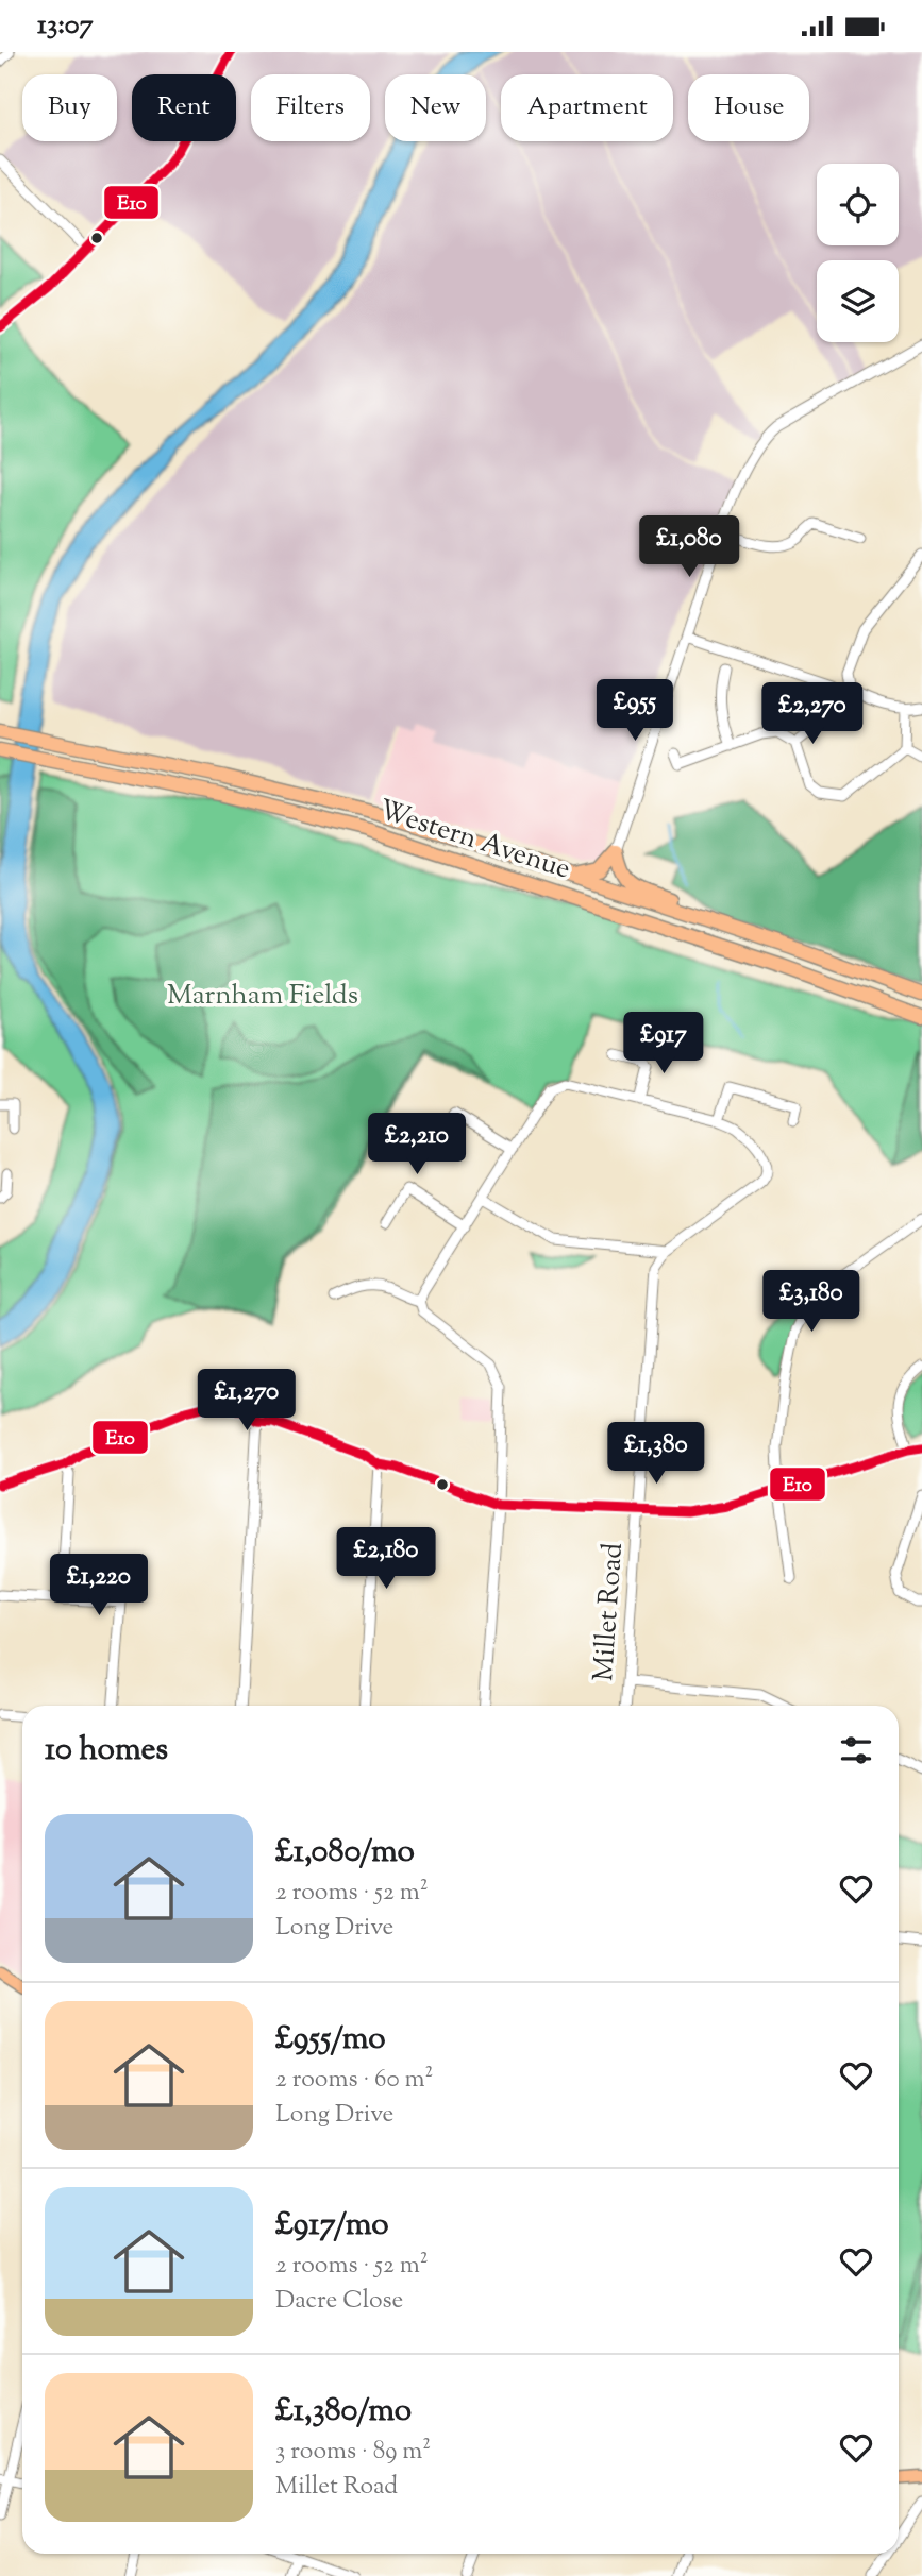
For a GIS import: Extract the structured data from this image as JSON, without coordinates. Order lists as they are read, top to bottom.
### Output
{
  "streets": {
    "highway": ["Western Avenue"],
    "street": ["Millet Road"]
  },
  "parks": ["Marnham Fields"],
  "lines": ["transit line E10"],
  "page": {
    "status": "13:07",
    "chip": [
      "Buy",
      "Rent",
      "Filters",
      "New",
      "Apartment",
      "House"
    ],
    "price": [
      "£1,080",
      "£955",
      "£2,270",
      "£917",
      "£2,210",
      "£3,180",
      "£1,270",
      "£1,380",
      "£2,180",
      "£1,220"
    ],
    "heading": "10 homes",
    "list": [
      {
        "name": "£1,080/mo",
        "note": "2 rooms · 52 m² · Long Drive"
      },
      {
        "name": "£955/mo",
        "note": "2 rooms · 60 m² · Long Drive"
      },
      {
        "name": "£917/mo",
        "note": "2 rooms · 52 m² · Dacre Close"
      },
      {
        "name": "£1,380/mo",
        "note": "3 rooms · 89 m² · Millet Road"
      }
    ]
  }
}
